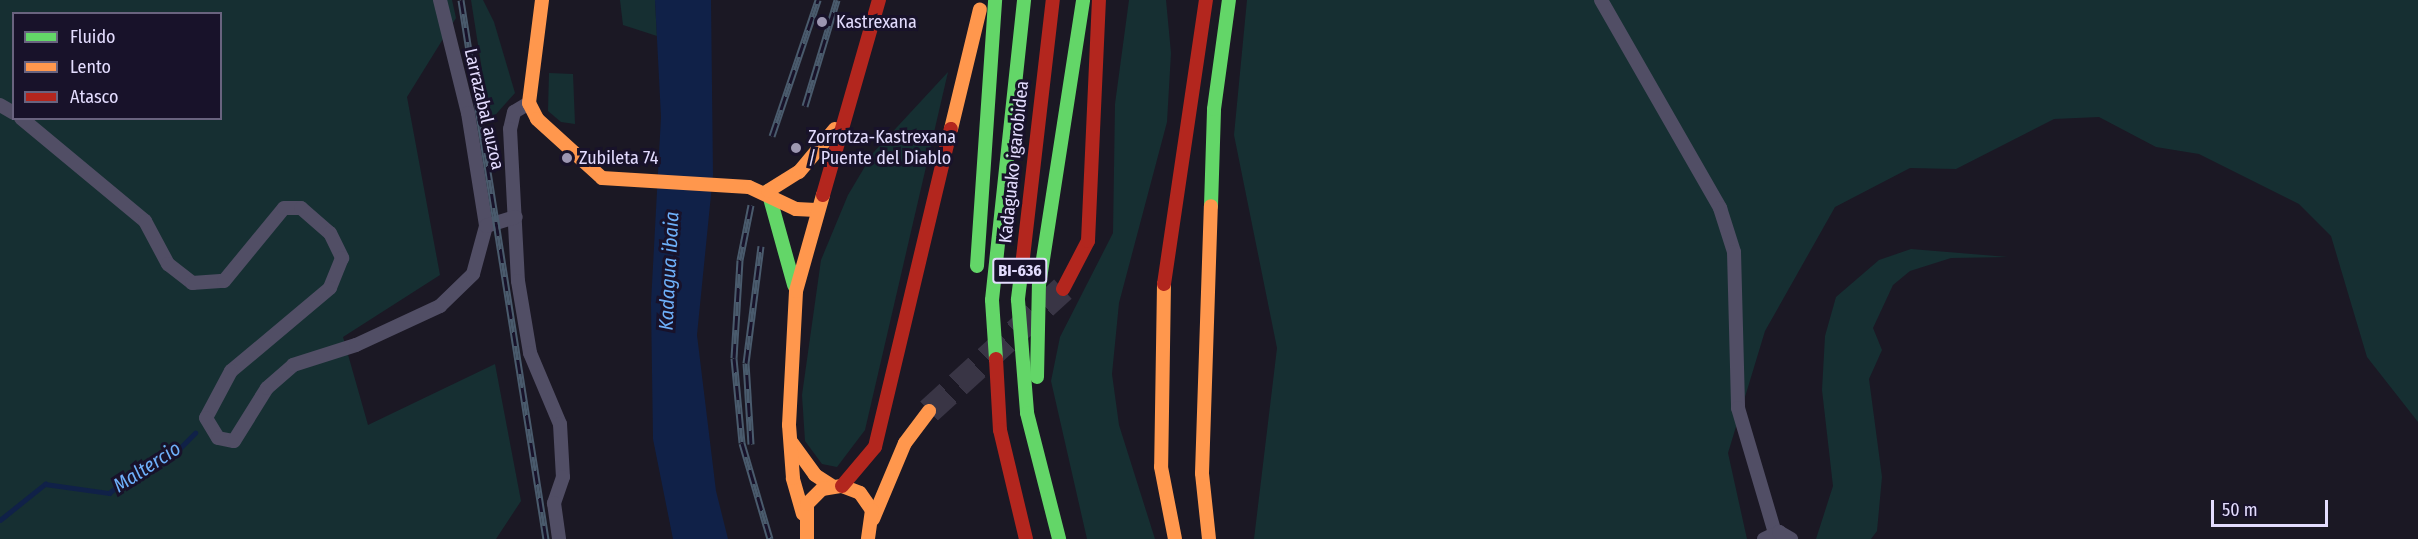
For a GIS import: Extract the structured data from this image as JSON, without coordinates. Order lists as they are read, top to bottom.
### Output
{
  "streets": {
    "main road": ["Kadaguako igarobidea", "BI-636"],
    "street": ["Larrazabal auzoa"]
  },
  "water": ["Kadagua ibaia", "Maltercio"],
  "places": ["Kastrexana", "Zorrotza-Kastrexana / Puente del Diablo", "Zubileta 74"],
  "legend": ["Fluido", "Lento", "Atasco"],
  "scale_bar": "50 m"
}
